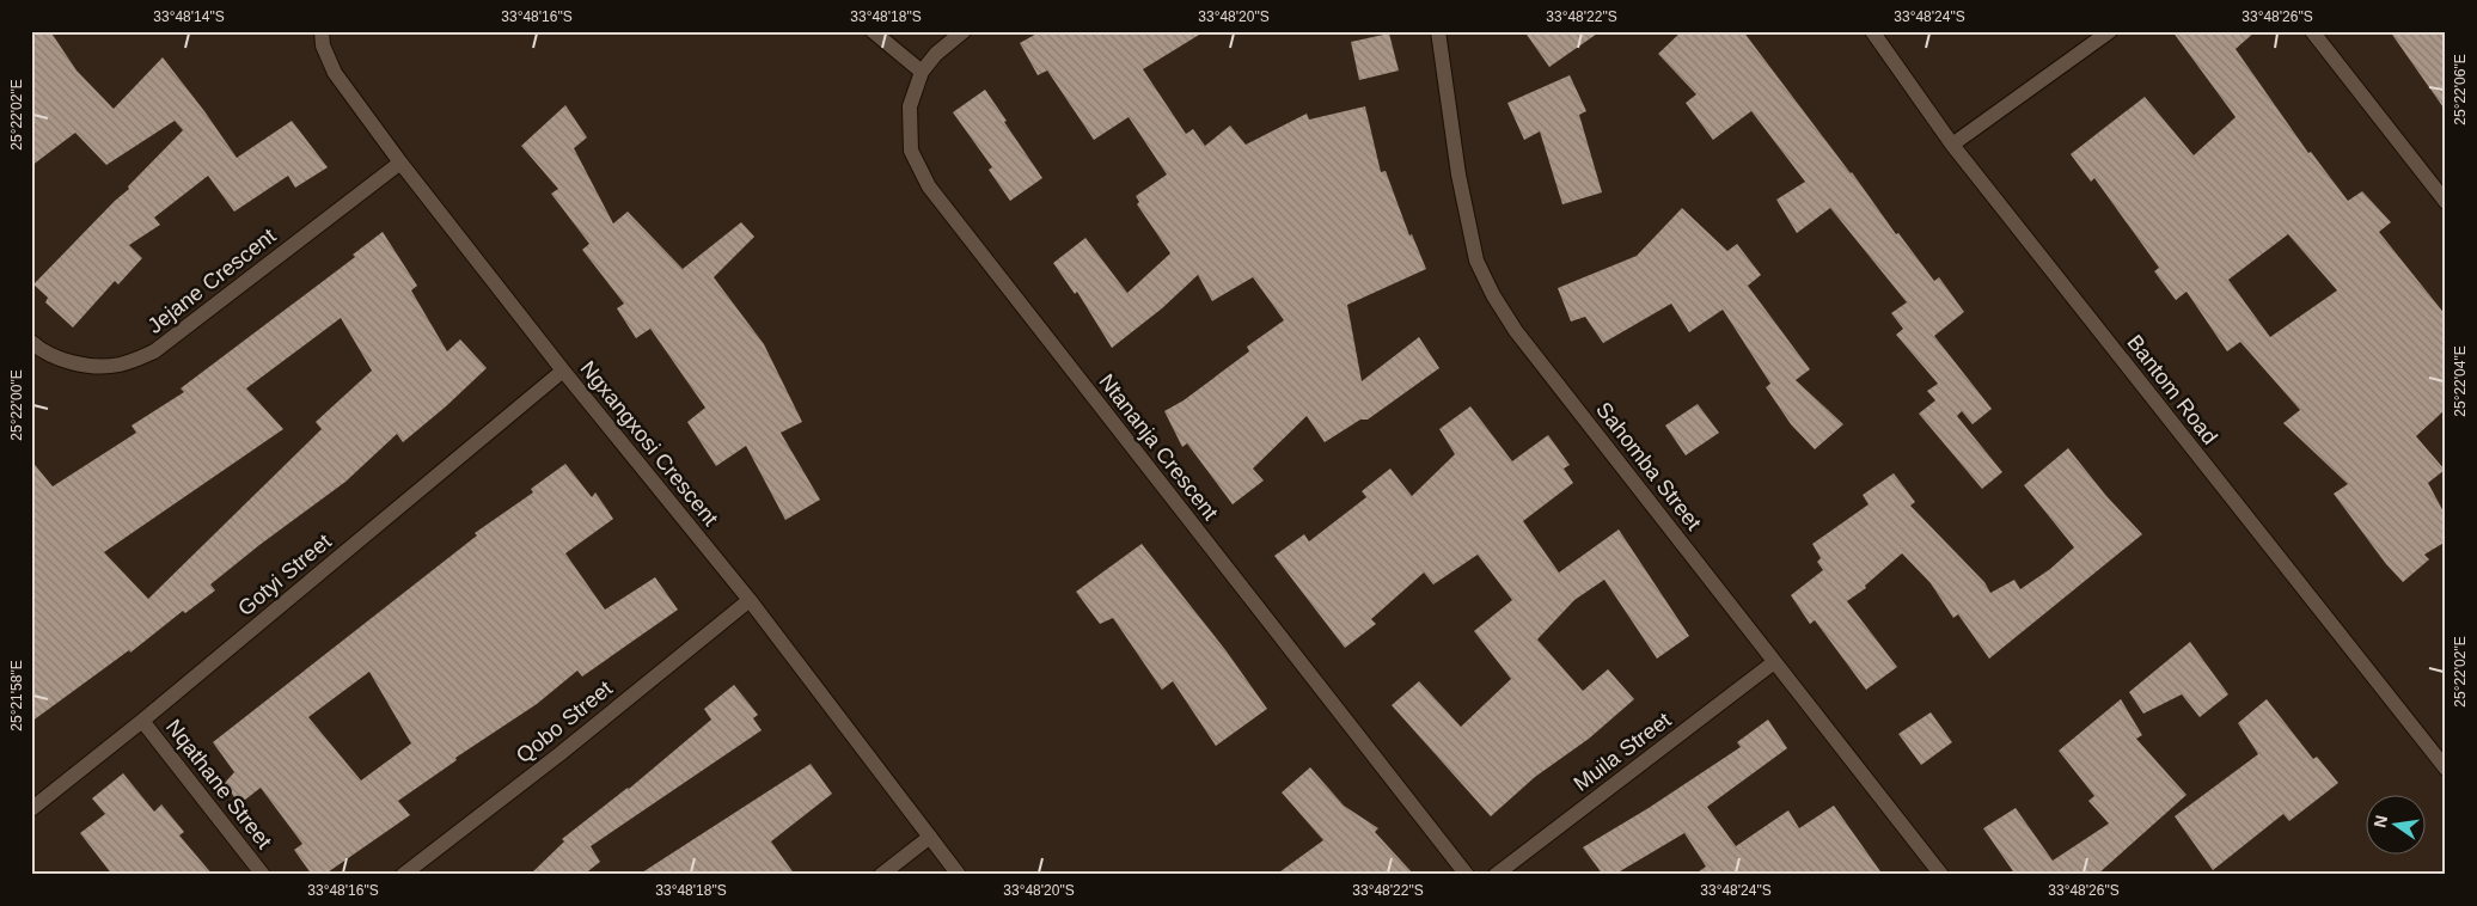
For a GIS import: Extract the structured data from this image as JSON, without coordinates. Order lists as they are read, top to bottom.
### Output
{
  "streets": {
    "street": [
      "Jejane Crescent",
      "Bantom Road",
      "Ngxangxosi Crescent",
      "Ntananja Crescent",
      "Sahomba Street",
      "Gotyi Street",
      "Qobo Street",
      "Muila Street",
      "Nqathane Street"
    ]
  },
  "crossings": [
    ["Jejane Crescent", "Ngxangxosi Crescent"],
    ["Ngxangxosi Crescent", "Gotyi Street"],
    ["Ngxangxosi Crescent", "Qobo Street"],
    ["Sahomba Street", "Muila Street"],
    ["Gotyi Street", "Nqathane Street"]
  ],
  "north": "left",
  "coordinates": [
    "33°48'14\"S",
    "33°48'16\"S",
    "33°48'18\"S",
    "33°48'20\"S",
    "33°48'22\"S",
    "33°48'24\"S",
    "33°48'26\"S",
    "25°22'06\"E",
    "25°22'02\"E",
    "25°22'04\"E",
    "25°22'00\"E",
    "25°21'58\"E"
  ]
}
